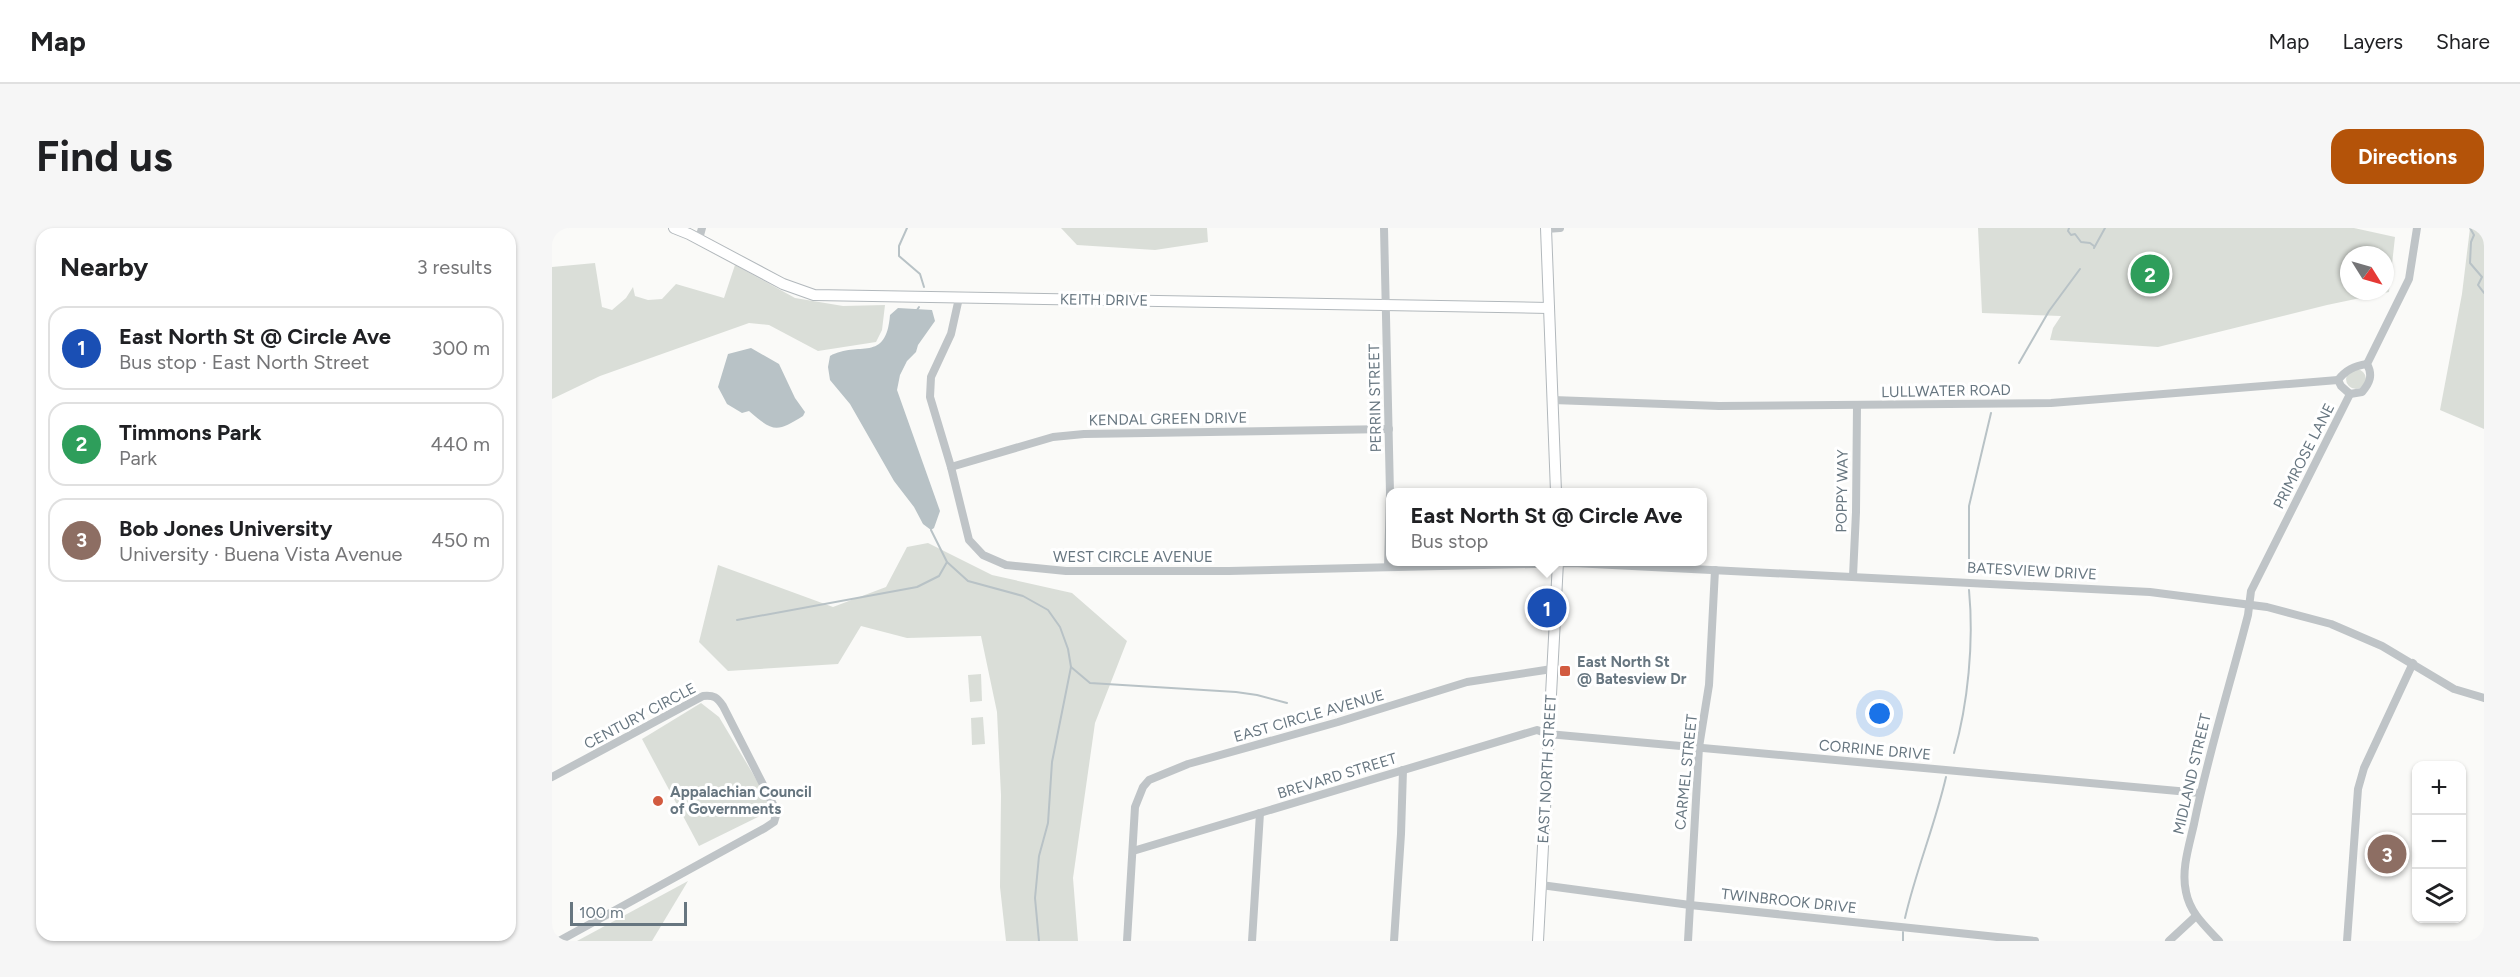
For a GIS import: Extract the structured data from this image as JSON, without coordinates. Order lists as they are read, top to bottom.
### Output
{
  "streets": {
    "street": [
      "KEITH DRIVE",
      "LULLWATER ROAD",
      "PERRIN STREET",
      "KENDAL GREEN DRIVE",
      "PRIMROSE LANE",
      "POPPY WAY",
      "WEST CIRCLE AVENUE",
      "BATESVIEW DRIVE",
      "CENTURY CIRCLE",
      "EAST CIRCLE AVENUE",
      "CORRINE DRIVE",
      "EAST NORTH STREET",
      "CARMEL STREET",
      "MIDLAND STREET",
      "BREVARD STREET",
      "TWINBROOK DRIVE"
    ]
  },
  "crossings": [
    ["KEITH DRIVE", "PERRIN STREET"],
    ["KEITH DRIVE", "WEST CIRCLE AVENUE"],
    ["LULLWATER ROAD", "PRIMROSE LANE"],
    ["LULLWATER ROAD", "POPPY WAY"],
    ["PERRIN STREET", "KENDAL GREEN DRIVE"],
    ["KENDAL GREEN DRIVE", "WEST CIRCLE AVENUE"],
    ["PRIMROSE LANE", "BATESVIEW DRIVE"],
    ["PRIMROSE LANE", "MIDLAND STREET"],
    ["POPPY WAY", "BATESVIEW DRIVE"],
    ["BATESVIEW DRIVE", "CARMEL STREET"],
    ["BATESVIEW DRIVE", "MIDLAND STREET"],
    ["EAST CIRCLE AVENUE", "EAST NORTH STREET"],
    ["EAST CIRCLE AVENUE", "BREVARD STREET"],
    ["CORRINE DRIVE", "EAST NORTH STREET"],
    ["CORRINE DRIVE", "CARMEL STREET"],
    ["CORRINE DRIVE", "MIDLAND STREET"],
    ["CORRINE DRIVE", "BREVARD STREET"],
    ["EAST NORTH STREET", "BREVARD STREET"],
    ["EAST NORTH STREET", "TWINBROOK DRIVE"],
    ["CARMEL STREET", "TWINBROOK DRIVE"]
  ],
  "places": {
    "transit": ["East North St @ Batesview Dr"],
    "other": ["Appalachian Council of Governments"]
  },
  "scale_bar": "100 m",
  "north": "bottom right",
  "page": {
    "header": "Map",
    "nav": ["Map", "Layers", "Share"],
    "buttons": "Directions",
    "title": "Find us",
    "heading": ["Nearby", "3 results"],
    "pins": ["2", "1", "3"],
    "list": [
      {
        "mark": "1",
        "name": "East North St @ Circle Ave",
        "note": "Bus stop · East North Street",
        "value": "300 m"
      },
      {
        "mark": "2",
        "name": "Timmons Park",
        "note": "Park",
        "value": "440 m"
      },
      {
        "mark": "3",
        "name": "Bob Jones University",
        "note": "University · Buena Vista Avenue",
        "value": "450 m"
      }
    ],
    "popup": ["East North St @ Circle Ave", "Bus stop"],
    "map_buttons": ["+", "−"],
    "scale": "100 m"
  }
}
